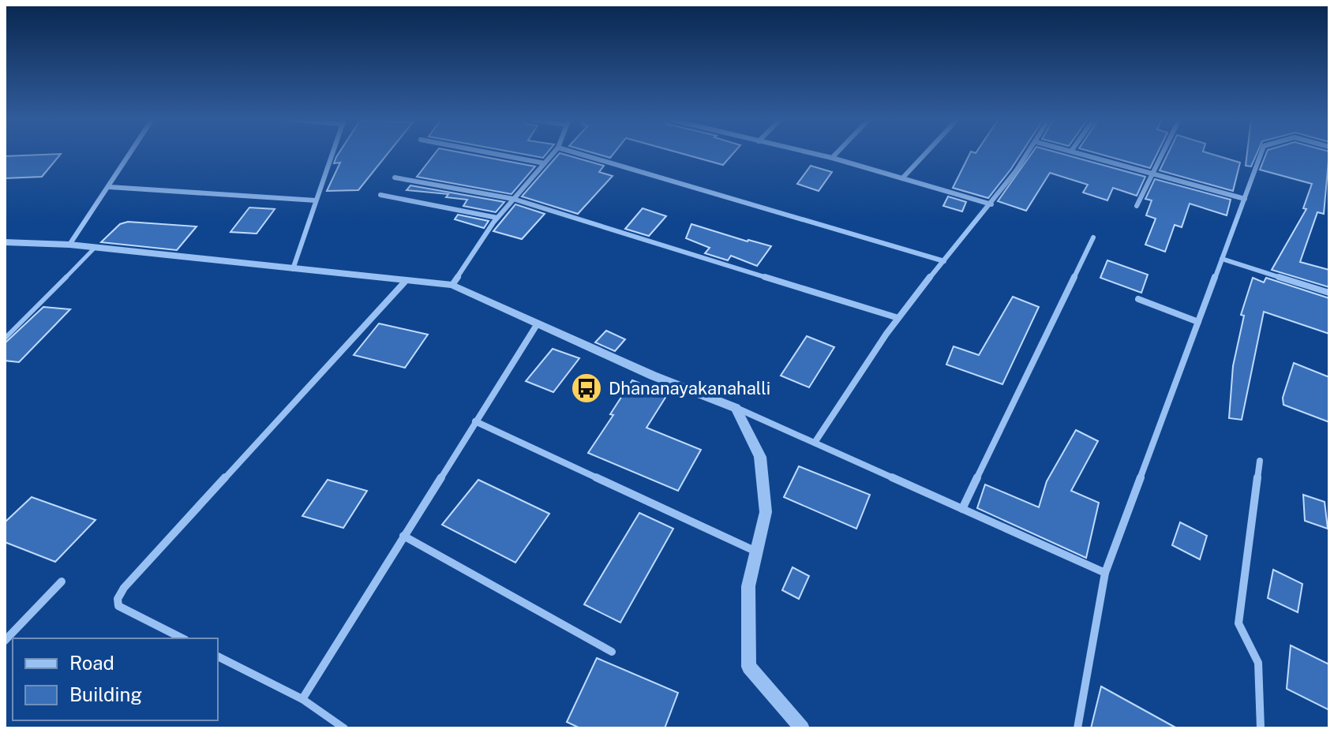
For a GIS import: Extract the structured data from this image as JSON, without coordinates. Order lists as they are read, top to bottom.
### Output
{
  "places": {
    "bus stop": ["Dhananayakanahalli"]
  },
  "legend": ["Road", "Building"]
}
